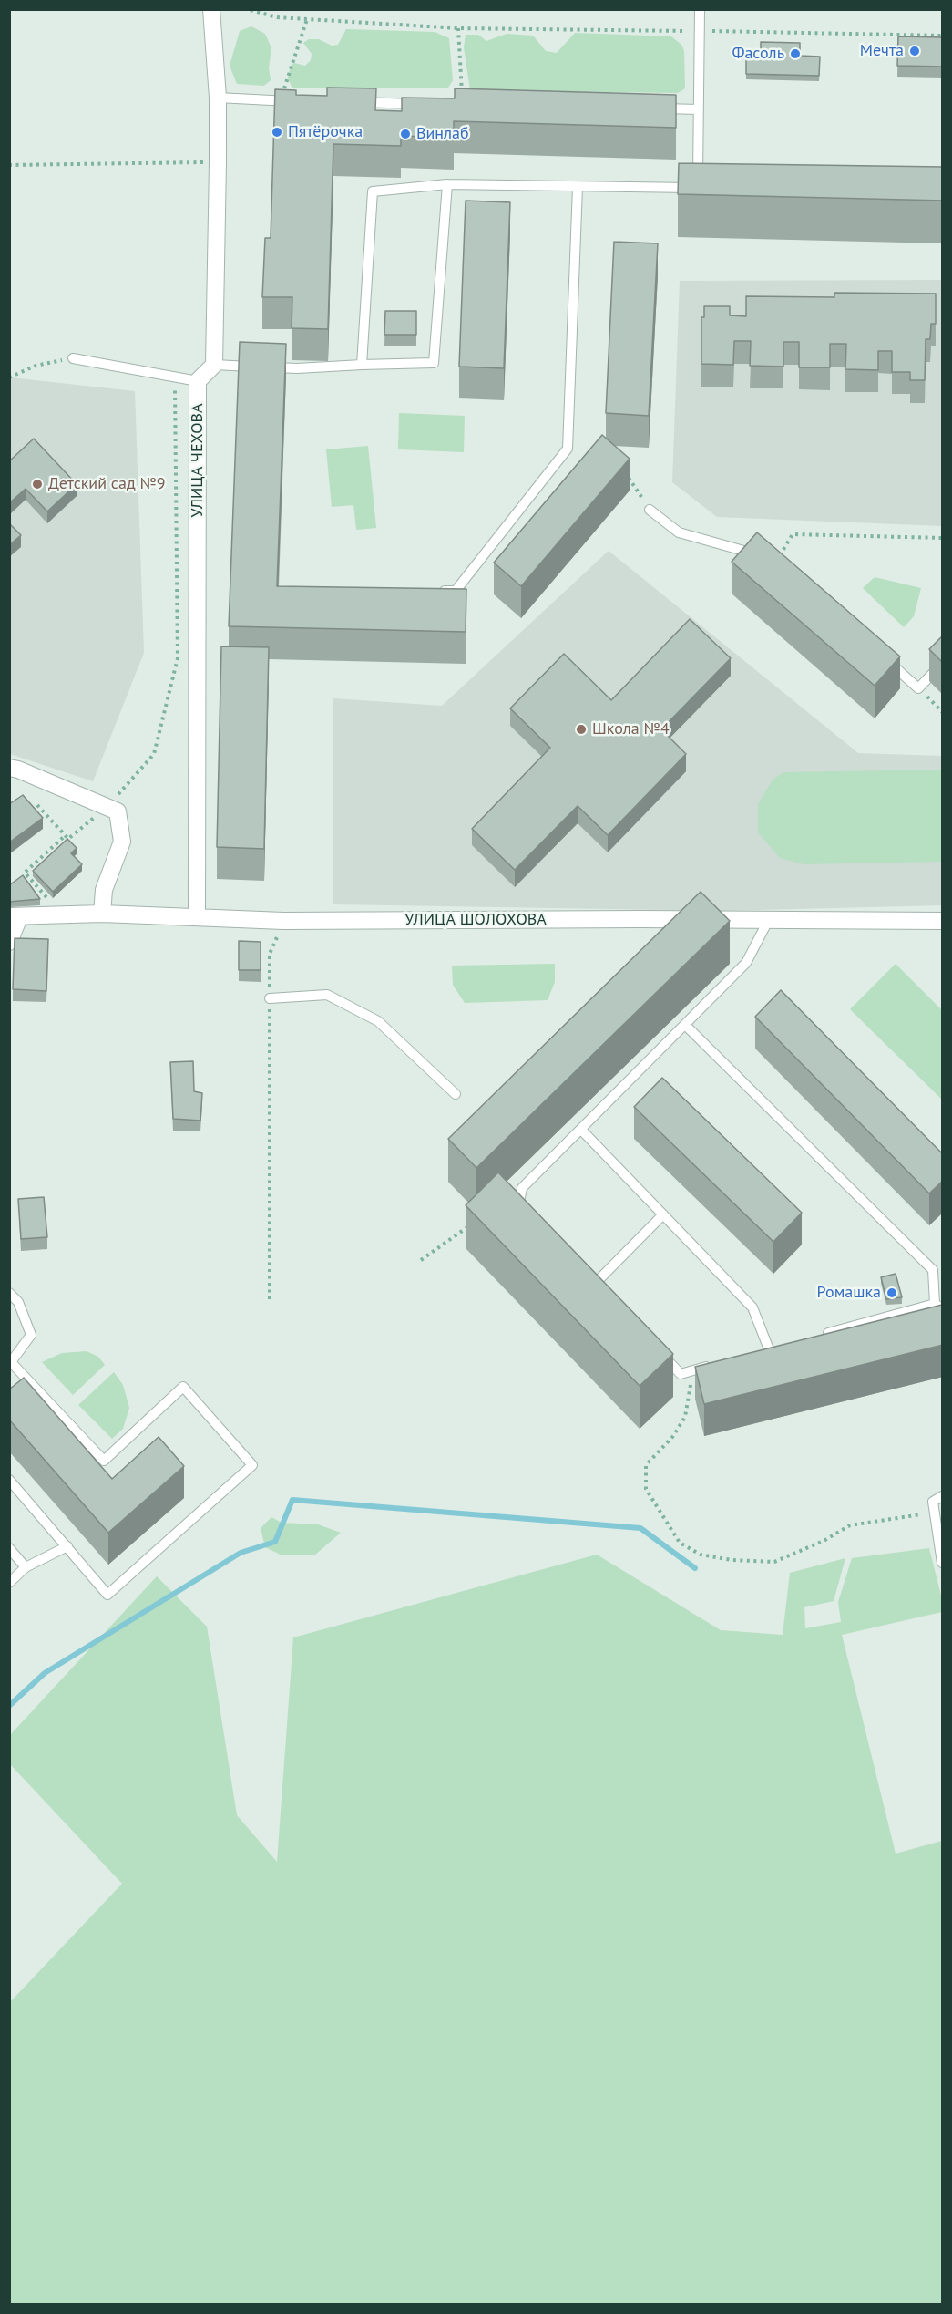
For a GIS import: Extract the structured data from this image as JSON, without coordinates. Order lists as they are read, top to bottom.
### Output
{
  "streets": {
    "street": ["УЛИЦА ЧЕХОВА", "УЛИЦА ШОЛОХОВА"]
  },
  "crossings": [
    ["УЛИЦА ЧЕХОВА", "УЛИЦА ШОЛОХОВА"]
  ],
  "places": [
    "Мечта",
    "Фасоль",
    "Пятёрочка",
    "Винлаб",
    "Детский сад №9",
    "Школа №4",
    "Ромашка"
  ]
}
